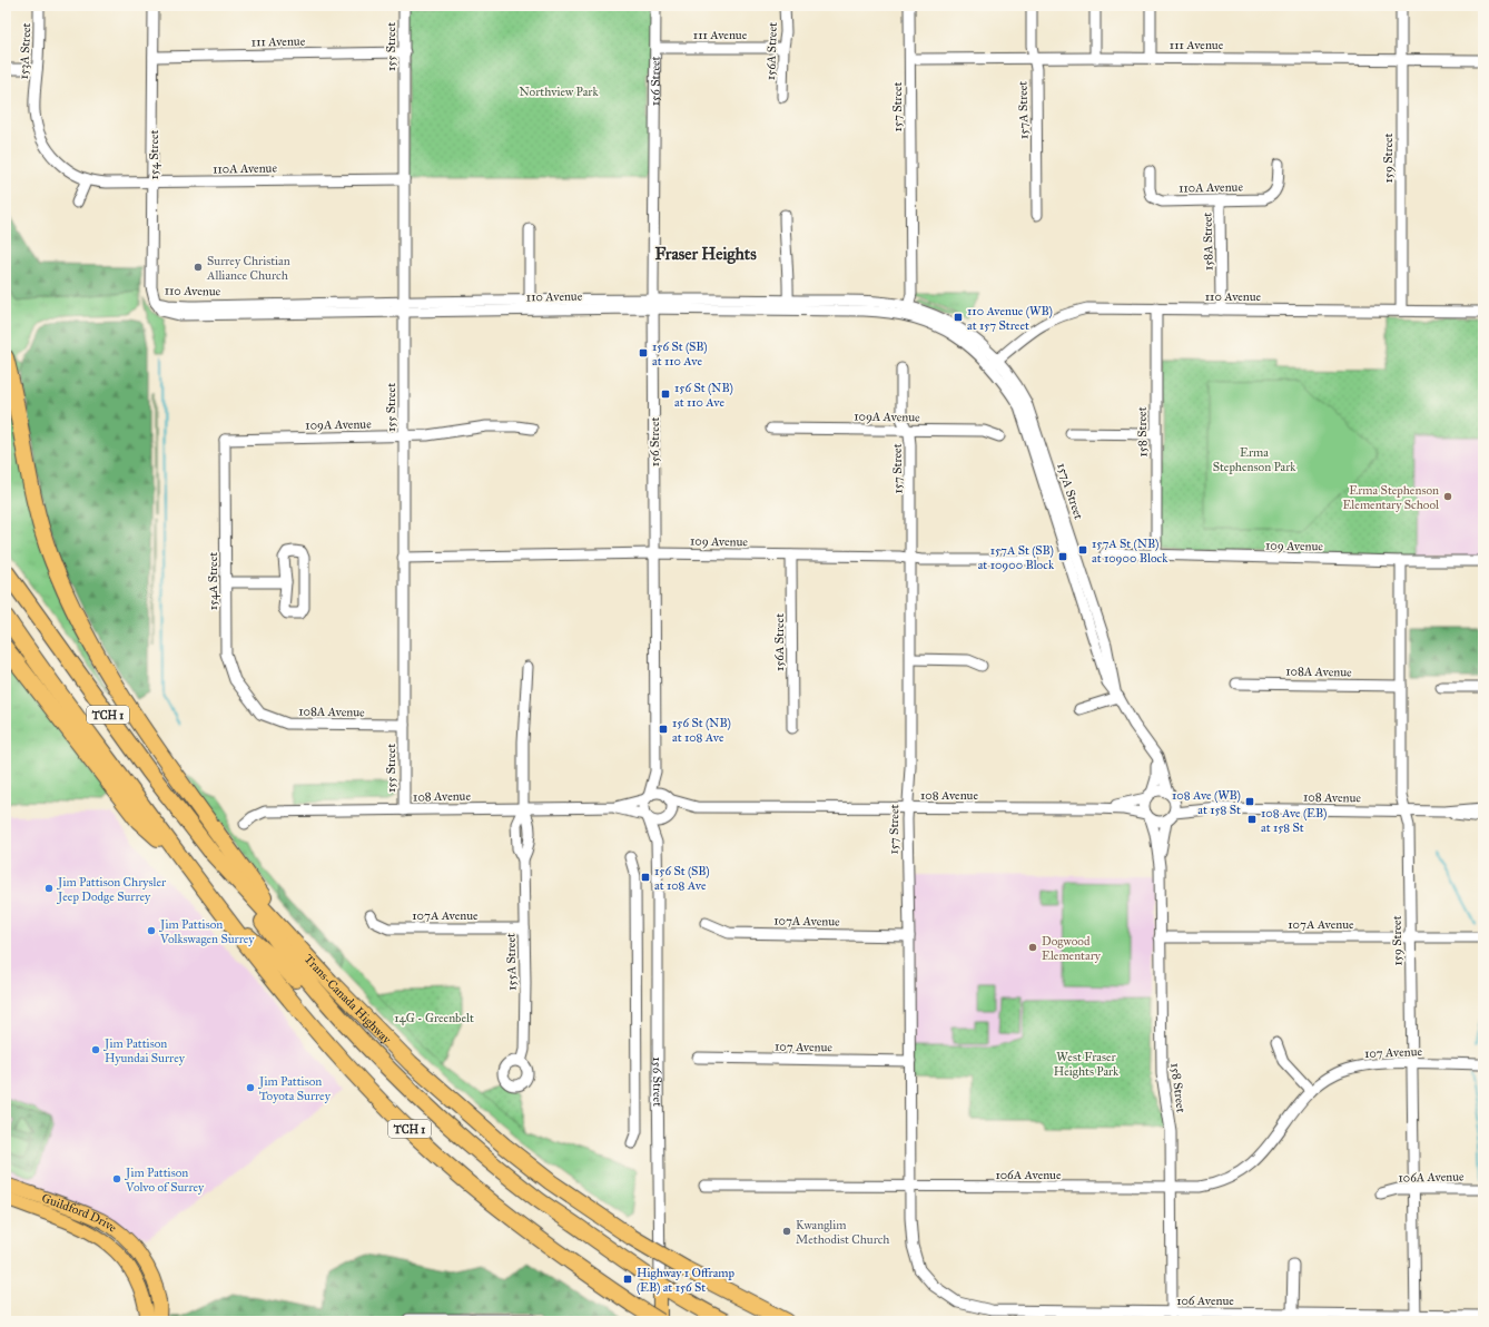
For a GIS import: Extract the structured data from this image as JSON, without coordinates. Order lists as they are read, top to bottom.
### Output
{
  "streets": {
    "highway": ["TCH 1", "Trans-Canada Highway"],
    "main road": ["156 Street", "Guildford Drive"],
    "street": [
      "111 Avenue",
      "155 Street",
      "153A Street",
      "156A Street",
      "157 Street",
      "157A Street",
      "154 Street",
      "159 Street",
      "110A Avenue",
      "158A Street",
      "110 Avenue",
      "109A Avenue",
      "158 Street",
      "109 Avenue",
      "154A Street",
      "108A Avenue",
      "108 Avenue",
      "107A Avenue",
      "155A Street",
      "107 Avenue",
      "106A Avenue",
      "106 Avenue"
    ]
  },
  "crossings": [
    ["111 Avenue", "155 Street"],
    ["111 Avenue", "156A Street"],
    ["111 Avenue", "156 Street"],
    ["111 Avenue", "157 Street"],
    ["111 Avenue", "157A Street"],
    ["111 Avenue", "154 Street"],
    ["111 Avenue", "159 Street"],
    ["155 Street", "110A Avenue"],
    ["155 Street", "110 Avenue"],
    ["155 Street", "109A Avenue"],
    ["155 Street", "109 Avenue"],
    ["155 Street", "108A Avenue"],
    ["155 Street", "108 Avenue"],
    ["153A Street", "110A Avenue"],
    ["156A Street", "109 Avenue"],
    ["156 Street", "110 Avenue"],
    ["156 Street", "109 Avenue"],
    ["156 Street", "TCH 1"],
    ["156 Street", "108 Avenue"],
    ["157 Street", "110 Avenue"],
    ["157 Street", "109A Avenue"],
    ["157 Street", "109 Avenue"],
    ["157 Street", "108 Avenue"],
    ["157 Street", "107A Avenue"],
    ["157 Street", "107 Avenue"],
    ["157 Street", "106A Avenue"],
    ["157 Street", "106 Avenue"],
    ["157A Street", "110 Avenue"],
    ["157A Street", "158 Street"],
    ["157A Street", "108 Avenue"],
    ["154 Street", "110A Avenue"],
    ["154 Street", "110 Avenue"],
    ["159 Street", "110 Avenue"],
    ["159 Street", "109 Avenue"],
    ["159 Street", "108A Avenue"],
    ["159 Street", "108 Avenue"],
    ["159 Street", "107A Avenue"],
    ["159 Street", "107 Avenue"],
    ["159 Street", "106A Avenue"],
    ["159 Street", "106 Avenue"],
    ["110A Avenue", "158A Street"],
    ["158A Street", "110 Avenue"],
    ["110 Avenue", "158 Street"],
    ["109A Avenue", "154A Street"],
    ["158 Street", "109 Avenue"],
    ["158 Street", "108 Avenue"],
    ["158 Street", "107A Avenue"],
    ["158 Street", "106A Avenue"],
    ["158 Street", "106 Avenue"],
    ["154A Street", "108A Avenue"],
    ["108 Avenue", "155A Street"],
    ["107A Avenue", "155A Street"],
    ["107 Avenue", "106A Avenue"]
  ],
  "districts": ["Fraser Heights"],
  "parks": [
    "Northview Park",
    "Erma Stephenson Park",
    "14G - Greenbelt",
    "West Fraser Heights Park"
  ],
  "places": {
    "other": [
      "Surrey Christian Alliance Church",
      "Erma Stephenson Elementary School",
      "Jim Pattison Chrysler Jeep Dodge Surrey",
      "Jim Pattison Volkswagen Surrey",
      "Dogwood Elementary",
      "Jim Pattison Hyundai Surrey",
      "Jim Pattison Toyota Surrey",
      "Jim Pattison Volvo of Surrey",
      "Kwanglim Methodist Church"
    ],
    "transit": [
      "110 Avenue (WB) at 157 Street",
      "156 St (SB) at 110 Ave",
      "156 St (NB) at 110 Ave",
      "157A St (NB) at 10900 Block",
      "157A St (SB) at 10900 Block",
      "156 St (NB) at 108 Ave",
      "108 Ave (WB) at 158 St",
      "108 Ave (EB) at 158 St",
      "156 St (SB) at 108 Ave",
      "Highway 1 Offramp (EB) at 156 St"
    ]
  }
}
